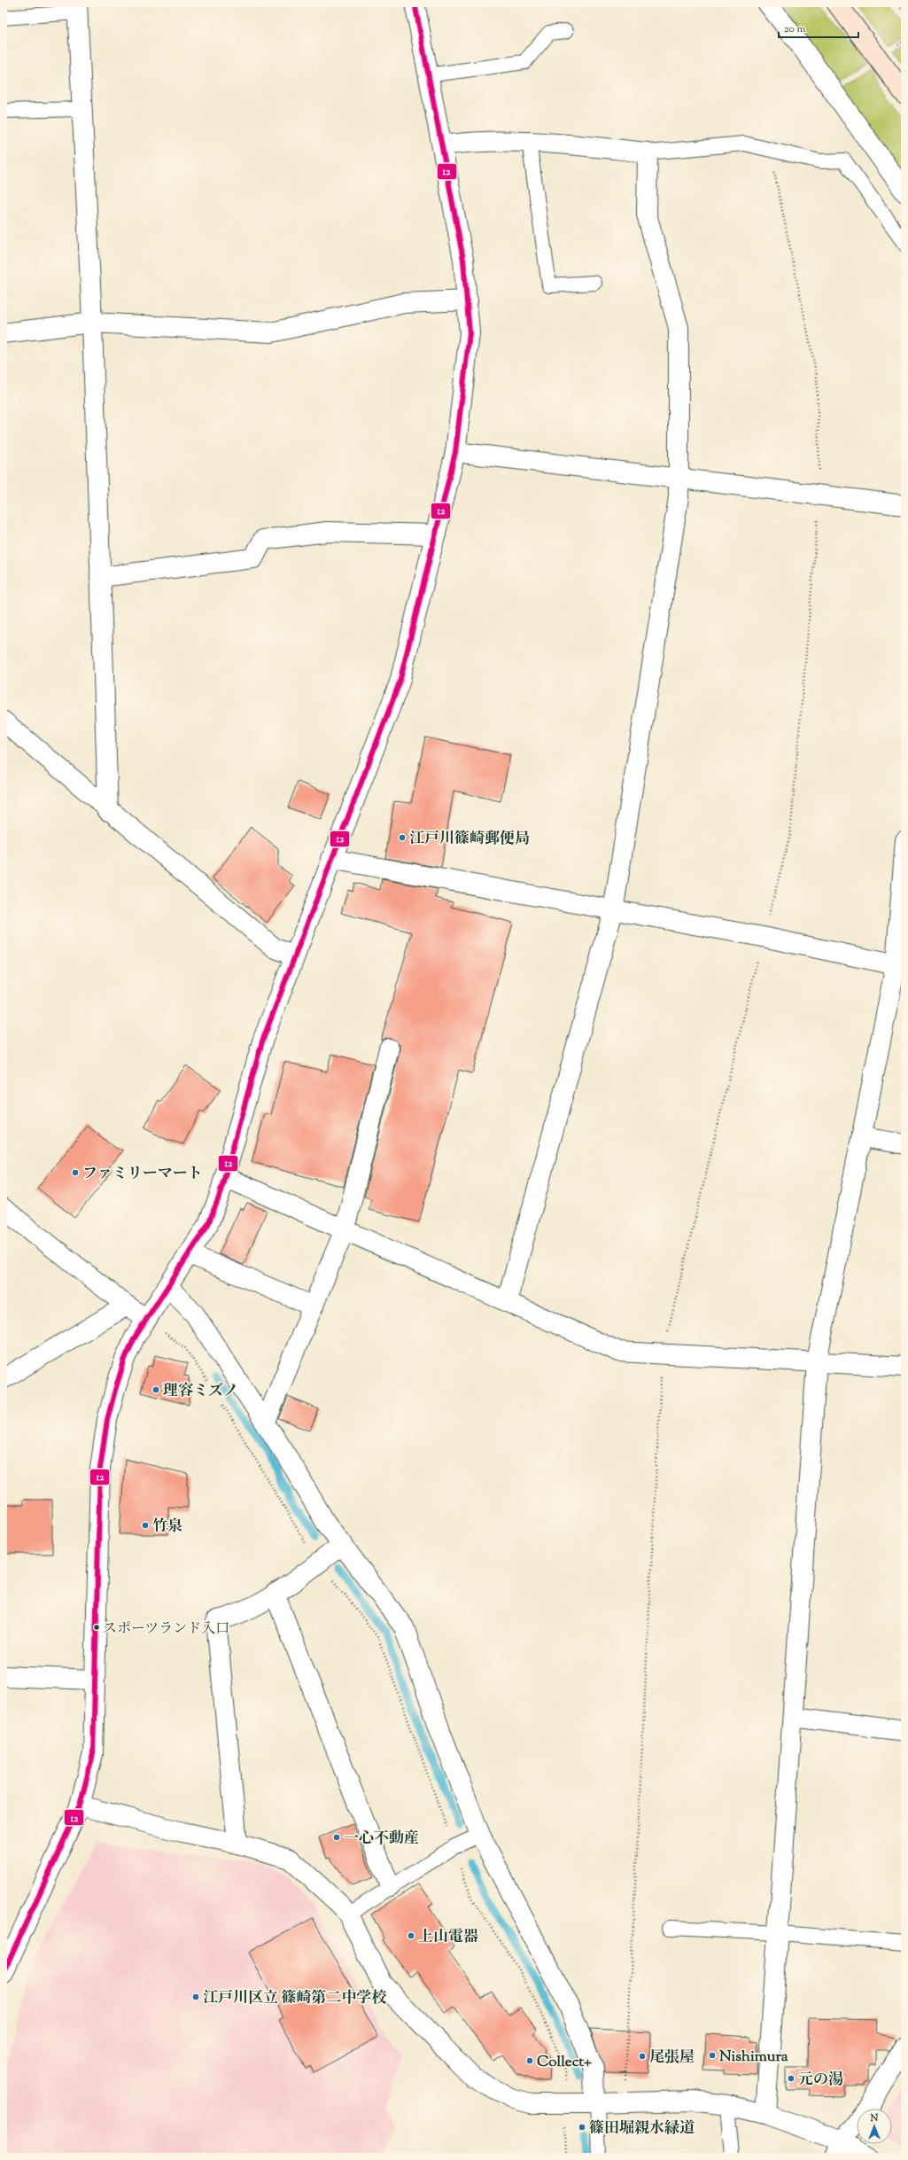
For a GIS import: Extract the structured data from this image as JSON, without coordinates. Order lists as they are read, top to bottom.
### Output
{
  "places": [
    "江戸川篠崎郵便局",
    "ファミリーマート",
    "理容ミズノ",
    "竹泉",
    "スポーツランド入口",
    "一心不動産",
    "上山電器",
    "江戸川区立 篠崎第二中学校",
    "Nishimura",
    "尾張屋",
    "Collect+",
    "元の湯",
    "篠田堀親水緑道"
  ],
  "lines": ["transit line 12"],
  "scale_bar": "20 m",
  "north": "top"
}
